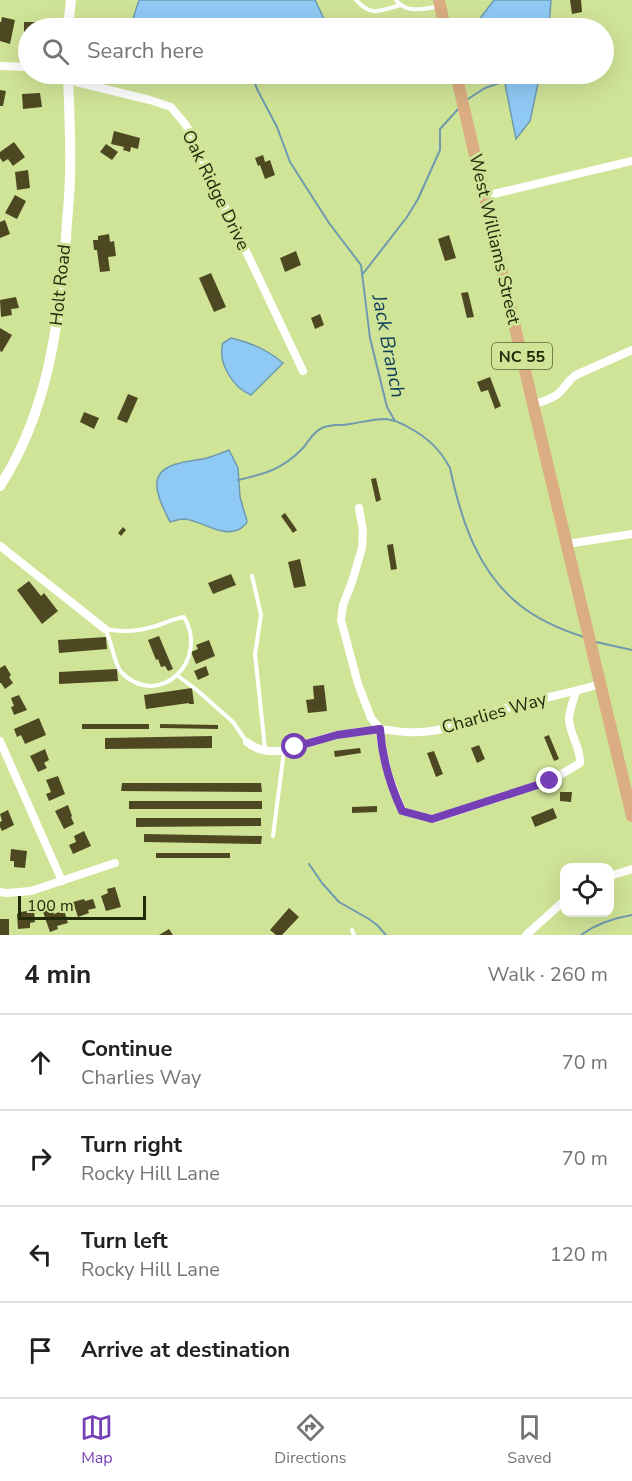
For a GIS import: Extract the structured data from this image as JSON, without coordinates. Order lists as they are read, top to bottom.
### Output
{
  "streets": {
    "main road": ["West Williams Street", "NC 55"],
    "street": ["Oak Ridge Drive", "Holt Road", "Charlies Way"]
  },
  "crossings": [
    ["West Williams Street", "NC 55"],
    ["NC 55", "Charlies Way"]
  ],
  "water": ["Jack Branch"],
  "scale_bar": "100 m",
  "page": {
    "search": "Search here",
    "scale": "100 m",
    "heading": ["4 min", "Walk · 260 m"],
    "list": [
      ["Continue", "Charlies Way", "70 m"],
      ["Turn right", "Rocky Hill Lane", "70 m"],
      ["Turn left", "Rocky Hill Lane", "120 m"],
      "Arrive at destination"
    ],
    "nav": ["Map", "Directions", "Saved"]
  }
}
